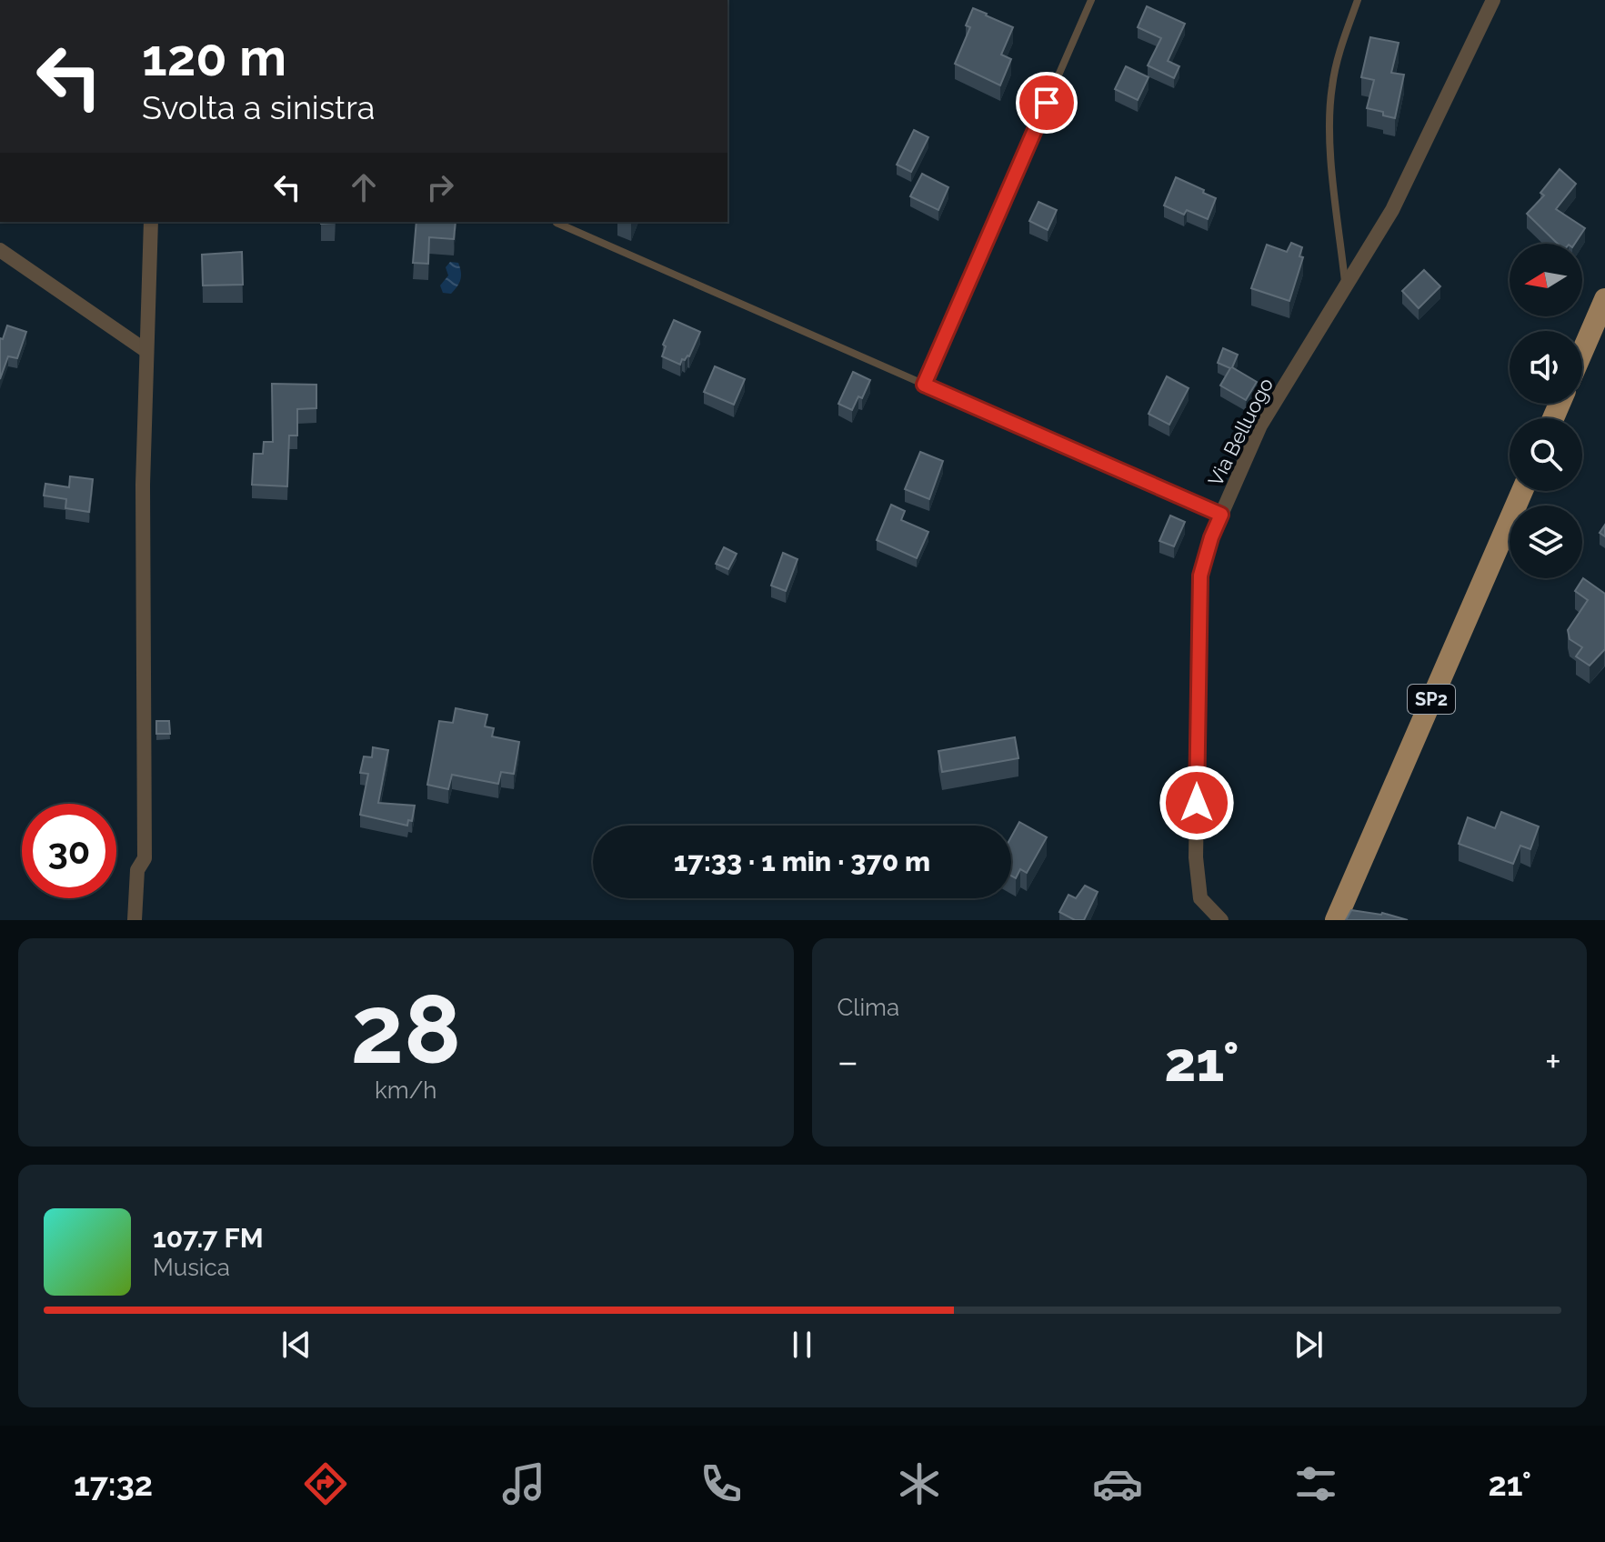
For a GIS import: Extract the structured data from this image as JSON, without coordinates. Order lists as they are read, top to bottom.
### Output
{
  "streets": {
    "main road": ["SP2"],
    "street": ["Via Belluogo"]
  },
  "north": "left",
  "page": {
    "turn": ["120 m", "Svolta a sinistra"],
    "limit": "30",
    "trip": "17:33 · 1 min · 370 m",
    "tile": [
      ["28", "km/h"],
      "Clima"
    ],
    "heat": ["−", "21°", "+"],
    "song": ["107.7 FM", "Musica"],
    "tabs": ["17:32", "21°"]
  }
}
